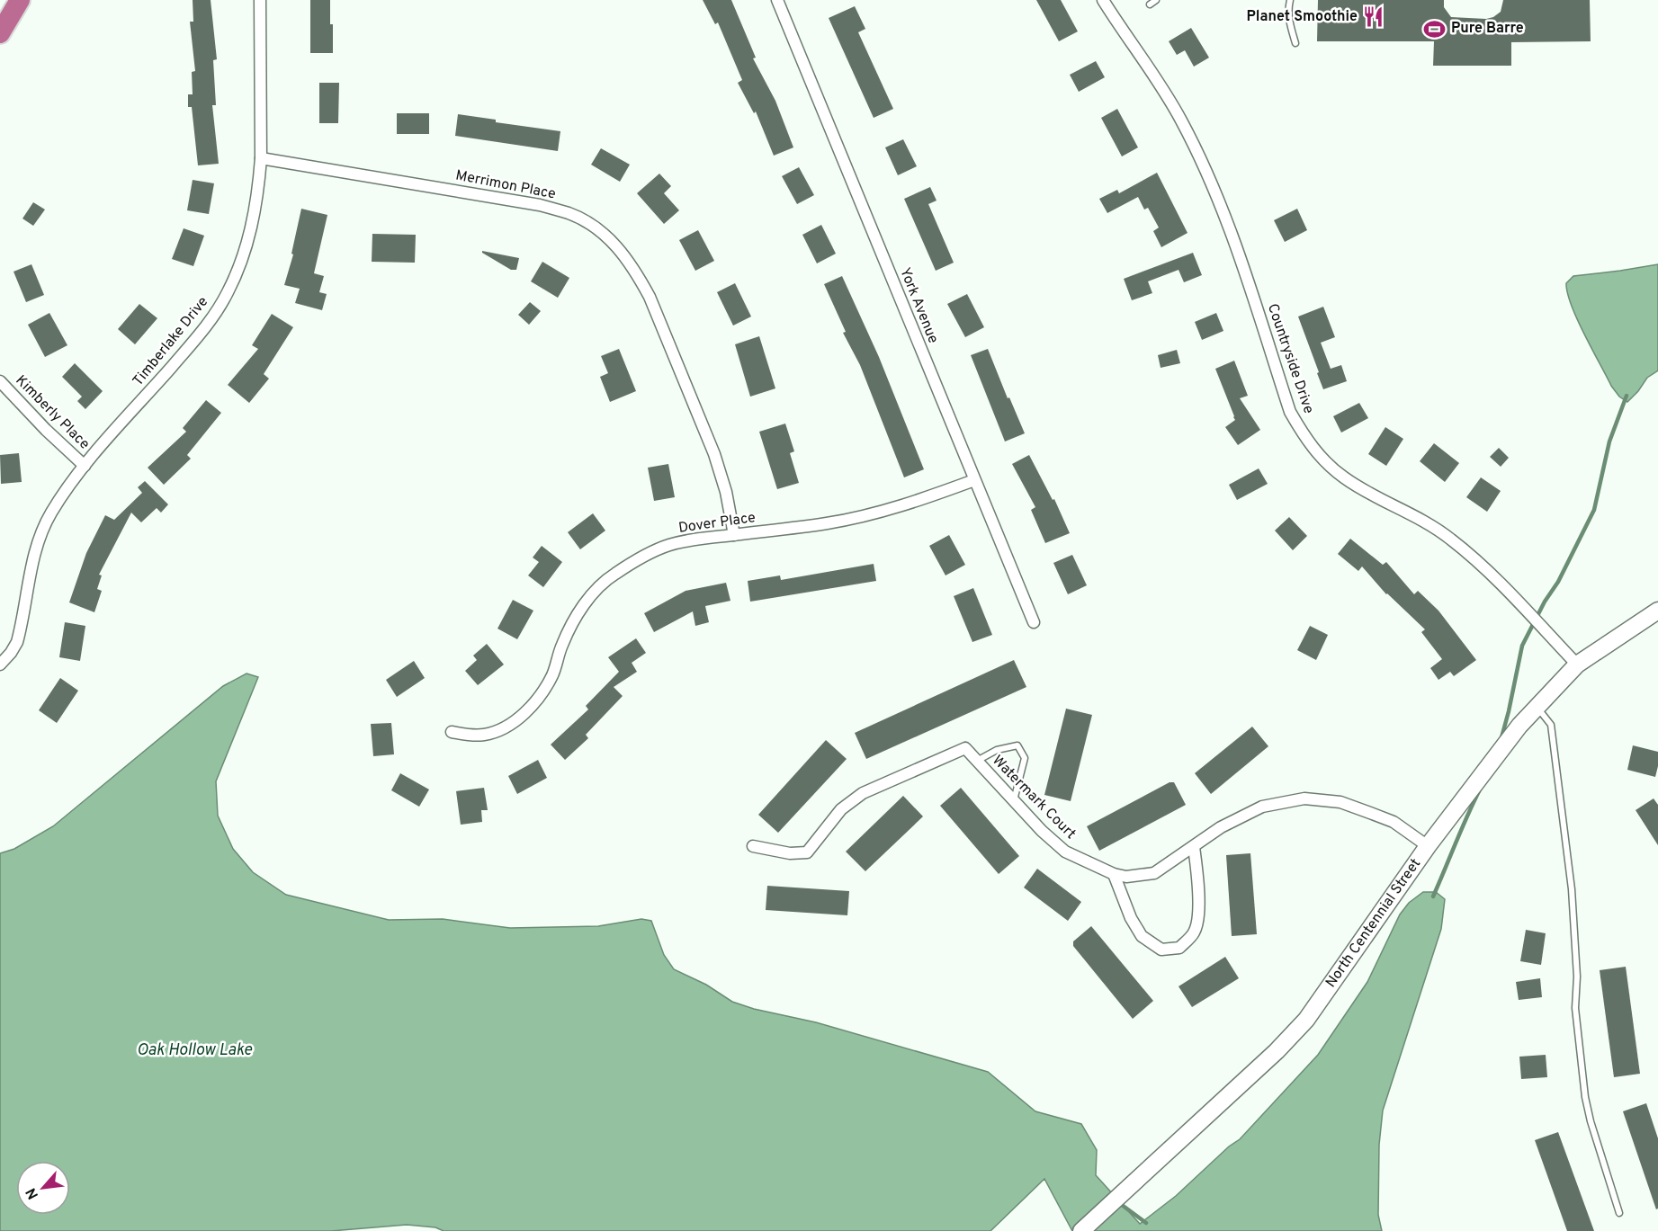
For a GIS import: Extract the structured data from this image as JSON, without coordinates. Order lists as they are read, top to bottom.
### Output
{
  "streets": {
    "street": [
      "Merrimon Place",
      "York Avenue",
      "Timberlake Drive",
      "Countryside Drive",
      "Kimberly Place",
      "Dover Place",
      "Watermark Court",
      "North Centennial Street"
    ]
  },
  "crossings": [
    ["Merrimon Place", "Timberlake Drive"],
    ["Merrimon Place", "Dover Place"],
    ["York Avenue", "Dover Place"],
    ["Timberlake Drive", "Kimberly Place"],
    ["Countryside Drive", "North Centennial Street"],
    ["Watermark Court", "North Centennial Street"]
  ],
  "water": ["Oak Hollow Lake"],
  "places": {
    "restaurant": ["Planet Smoothie"],
    "sports": ["Pure Barre"]
  },
  "north": "bottom left"
}
